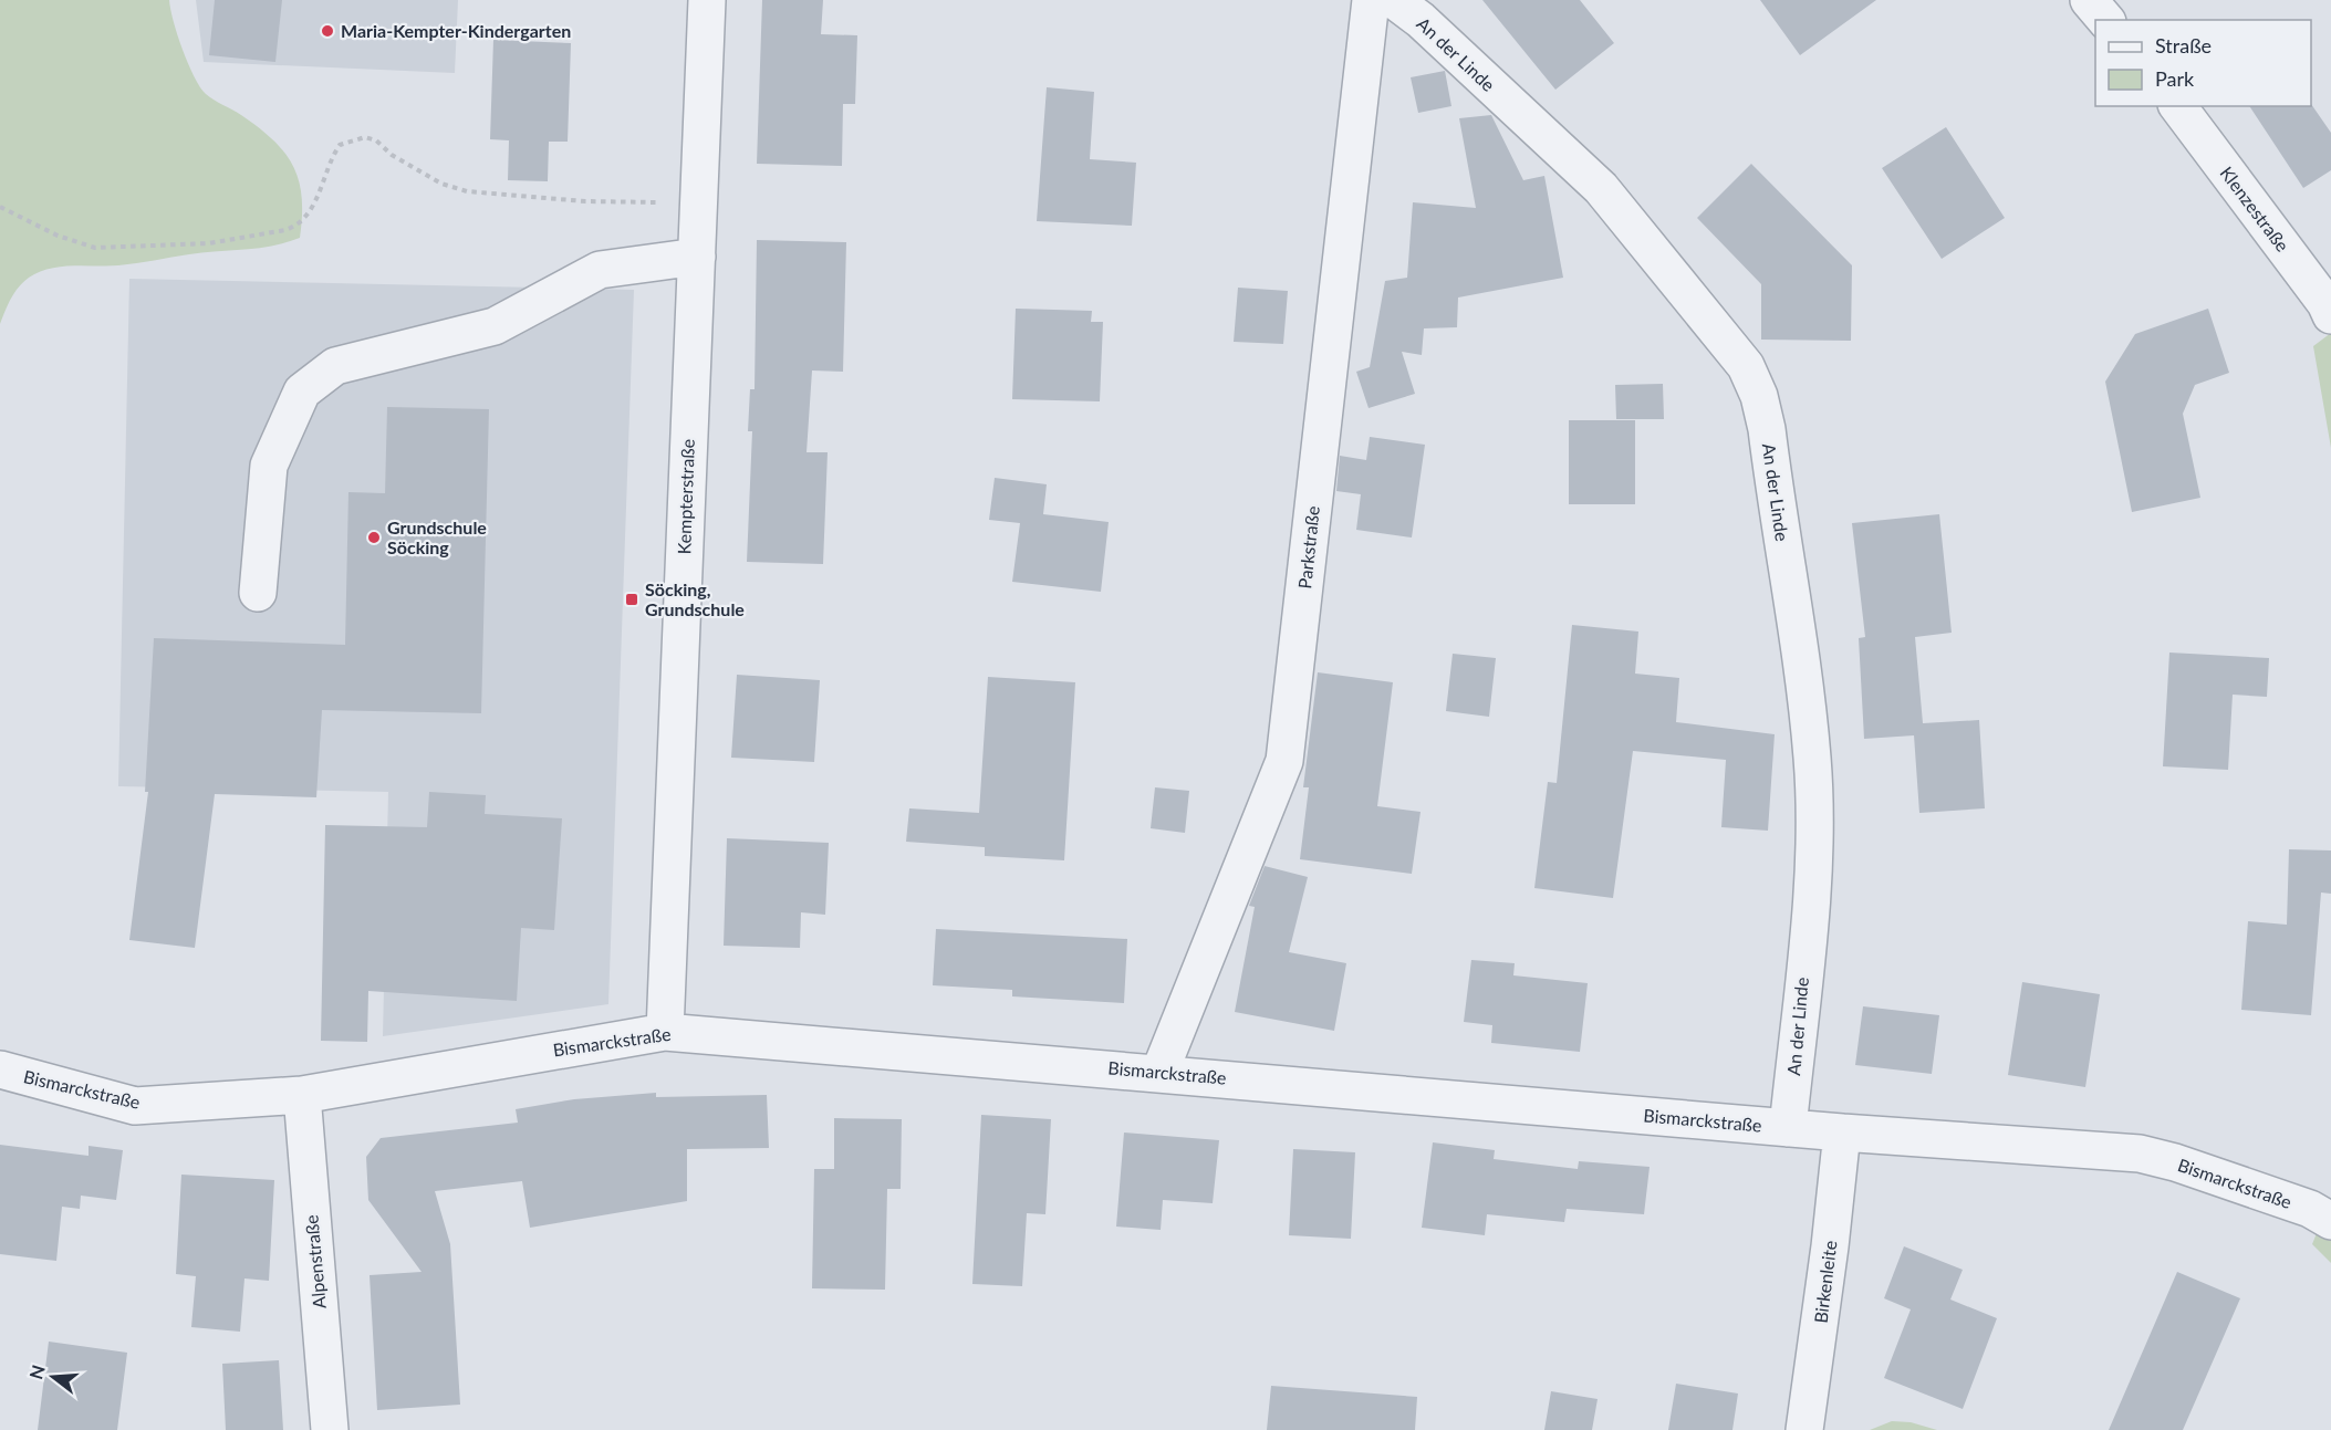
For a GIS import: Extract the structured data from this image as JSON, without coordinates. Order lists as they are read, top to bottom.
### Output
{
  "streets": {
    "street": [
      "An der Linde",
      "Klenzestraße",
      "Kempterstraße",
      "Parkstraße",
      "Bismarckstraße",
      "Alpenstraße",
      "Birkenleite"
    ]
  },
  "crossings": [
    ["An der Linde", "Bismarckstraße"],
    ["Kempterstraße", "Bismarckstraße"],
    ["Parkstraße", "Bismarckstraße"],
    ["Bismarckstraße", "Alpenstraße"],
    ["Bismarckstraße", "Birkenleite"]
  ],
  "places": {
    "other": ["Maria-Kempter-Kindergarten", "Grundschule Söcking"],
    "transit": ["Söcking, Grundschule"]
  },
  "legend": ["Straße", "Park"],
  "north": "left"
}
